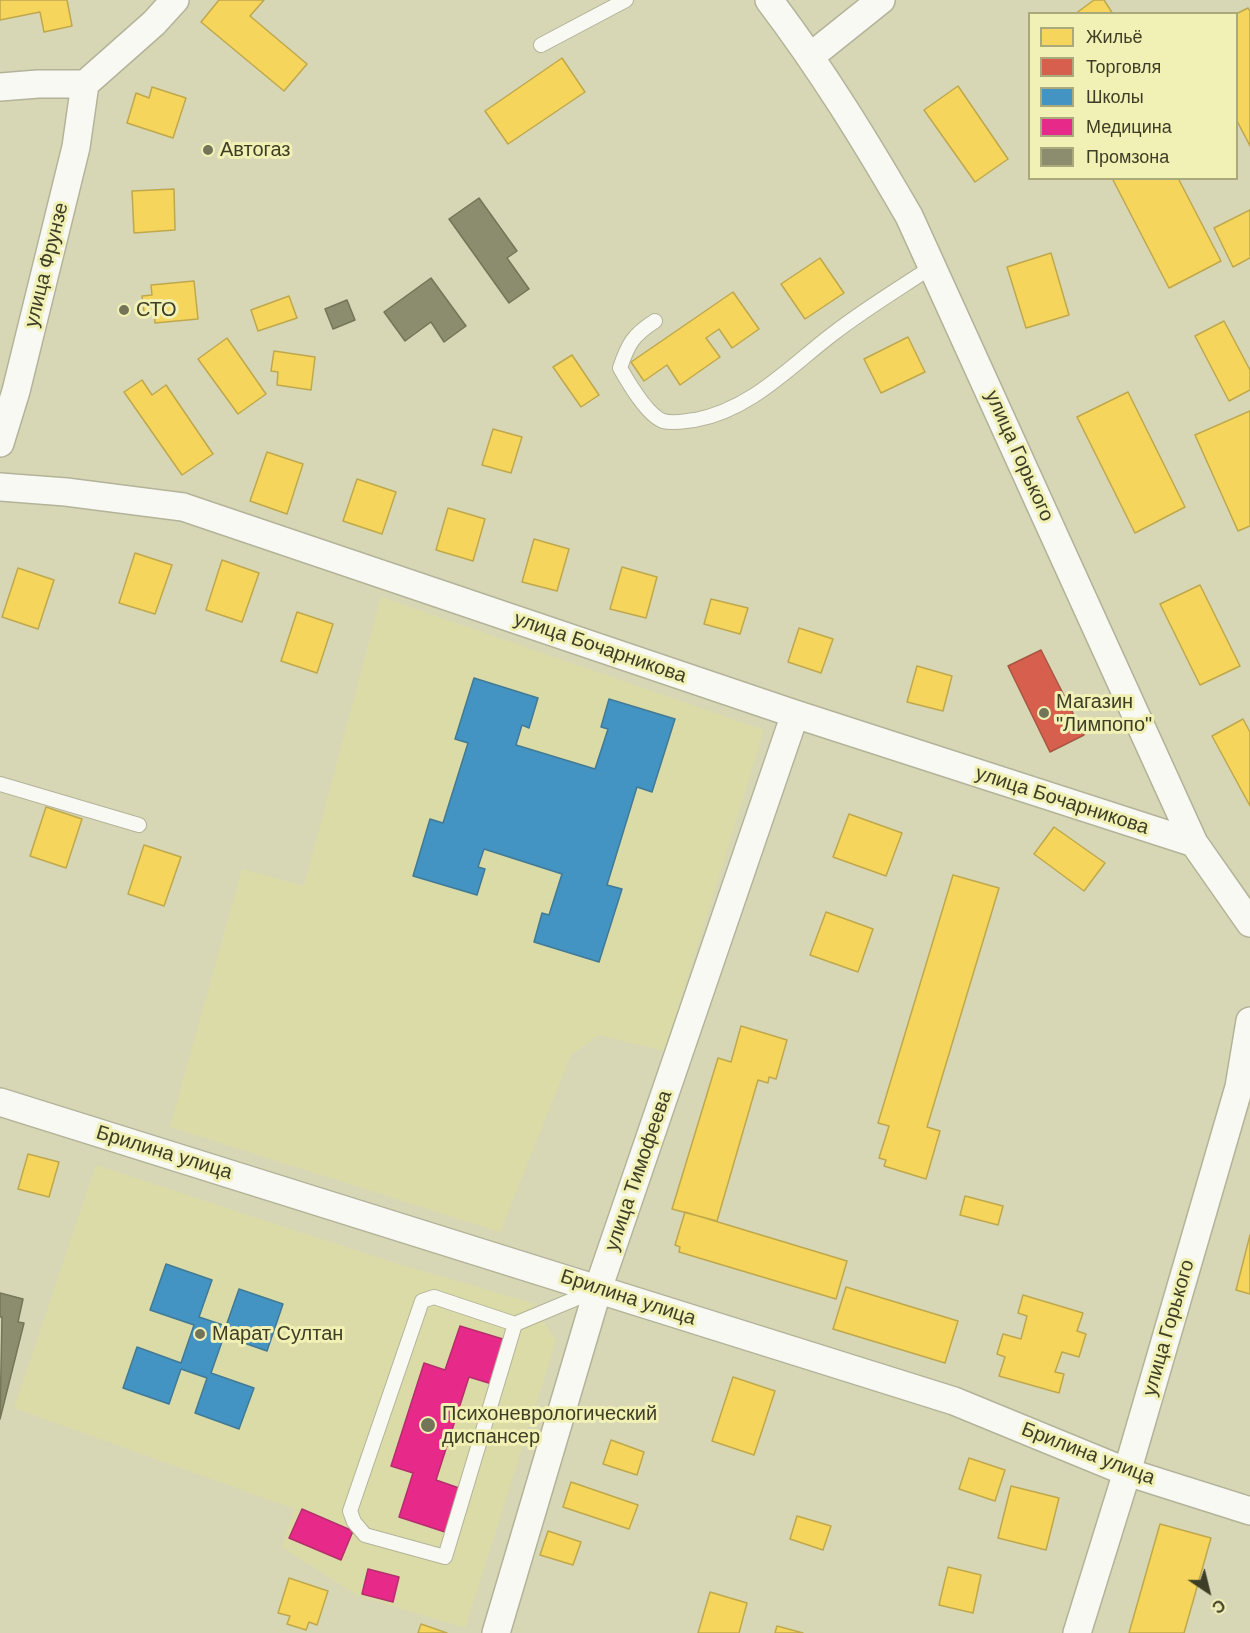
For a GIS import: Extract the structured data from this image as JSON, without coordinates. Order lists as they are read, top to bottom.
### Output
{
  "streets": {
    "street": [
      "улица Фрунзе",
      "улица Горького",
      "улица Бочарникова",
      "Брилина улица",
      "улица Тимофеева"
    ]
  },
  "crossings": [
    ["улица Горького", "улица Бочарникова"],
    ["улица Горького", "Брилина улица"],
    ["улица Бочарникова", "улица Тимофеева"],
    ["Брилина улица", "улица Тимофеева"]
  ],
  "places": [
    "Автогаз",
    "СТО",
    "Магазин \"Лимпопо\"",
    "Марат Султан",
    "Психоневрологический диспансер"
  ],
  "legend": [
    "Жильё",
    "Торговля",
    "Школы",
    "Медицина",
    "Промзона"
  ],
  "north": "bottom right"
}
